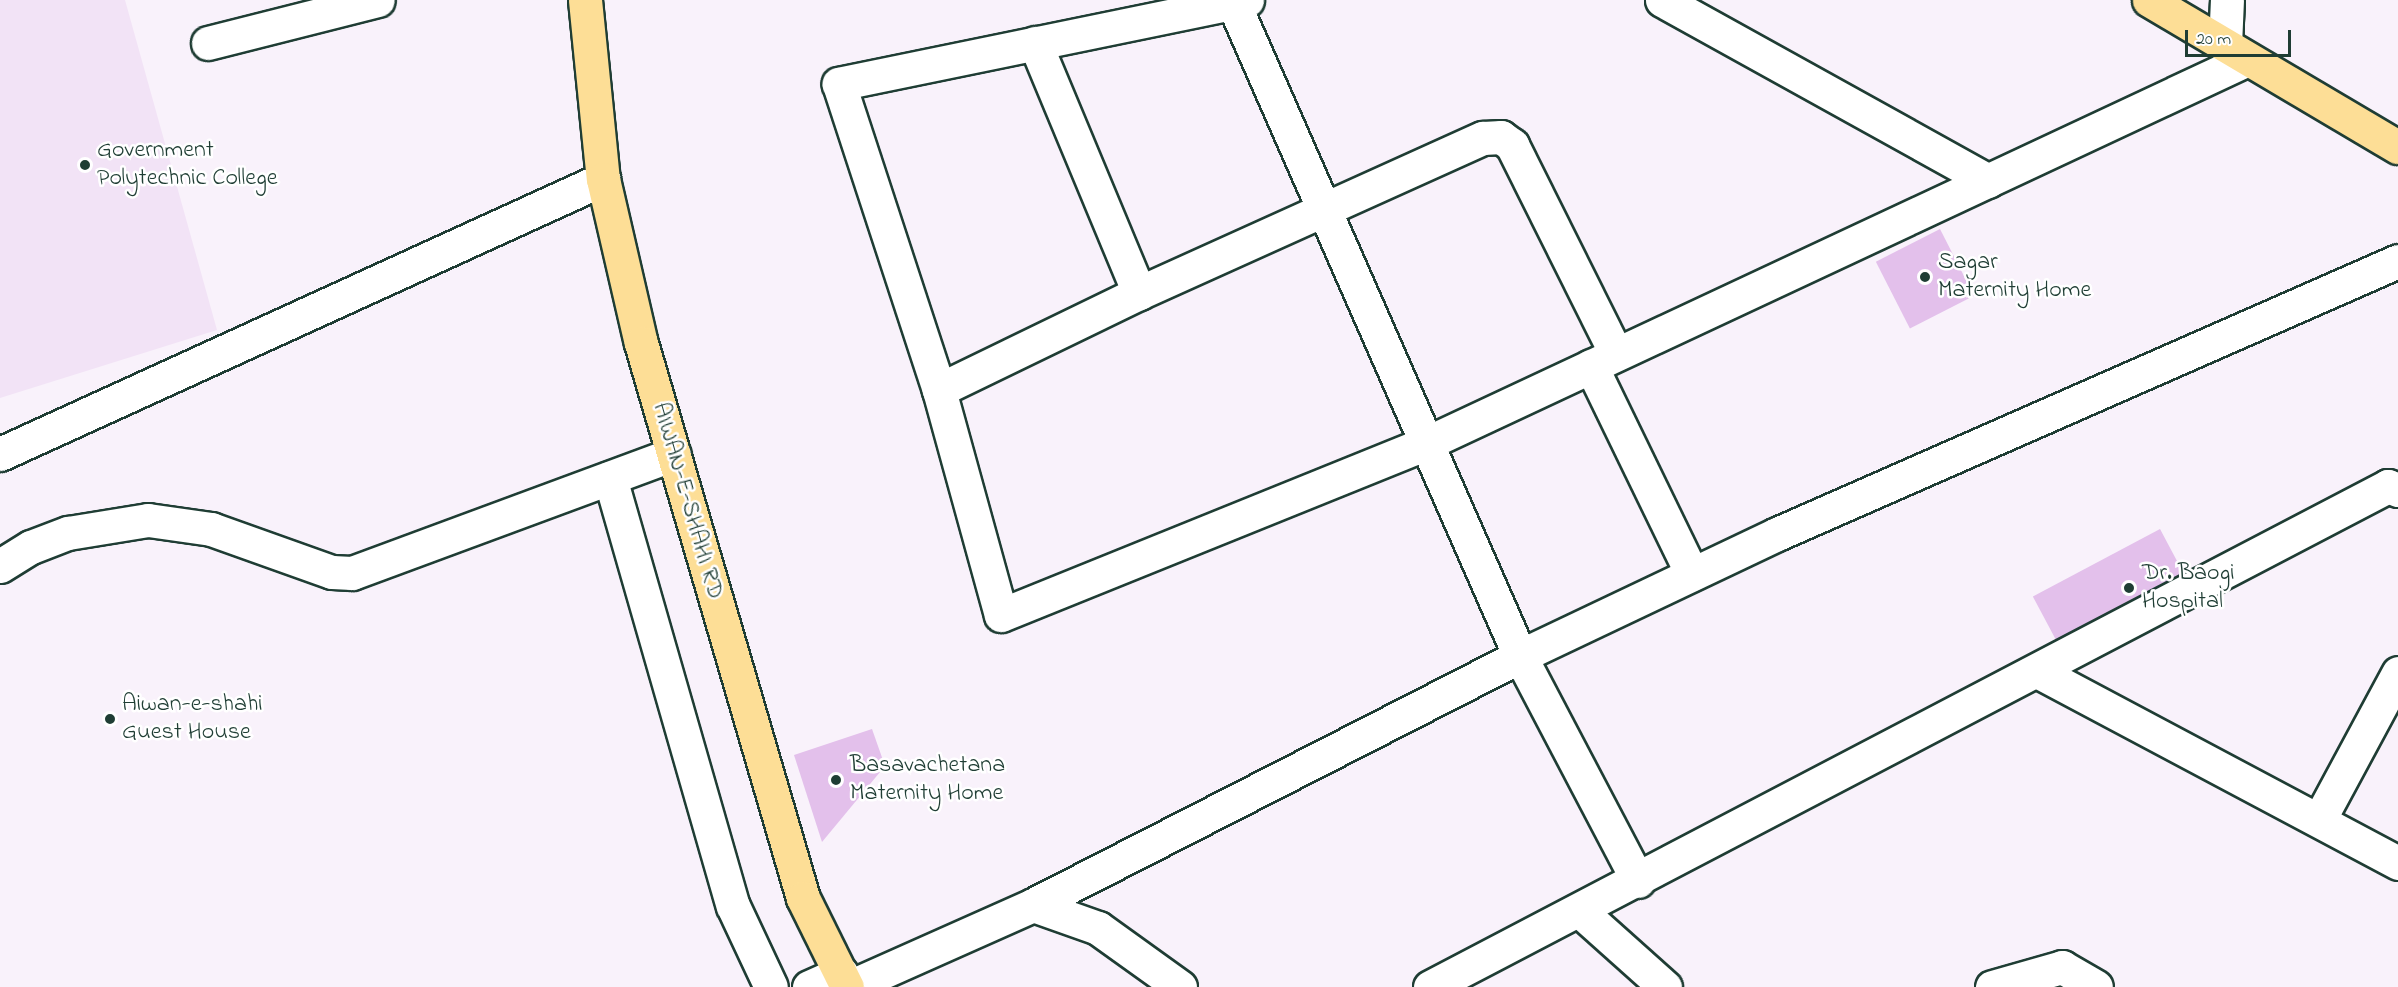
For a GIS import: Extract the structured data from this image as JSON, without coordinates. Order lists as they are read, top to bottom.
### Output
{
  "streets": {
    "main road": ["AIWAN-E-SHAHI RD"]
  },
  "places": [
    "Government Polytechnic College",
    "Sagar Maternity Home",
    "Dr. Baogi Hospital",
    "Aiwan-e-shahi Guest House",
    "Basavachetana Maternity Home"
  ],
  "scale_bar": "20 m"
}
